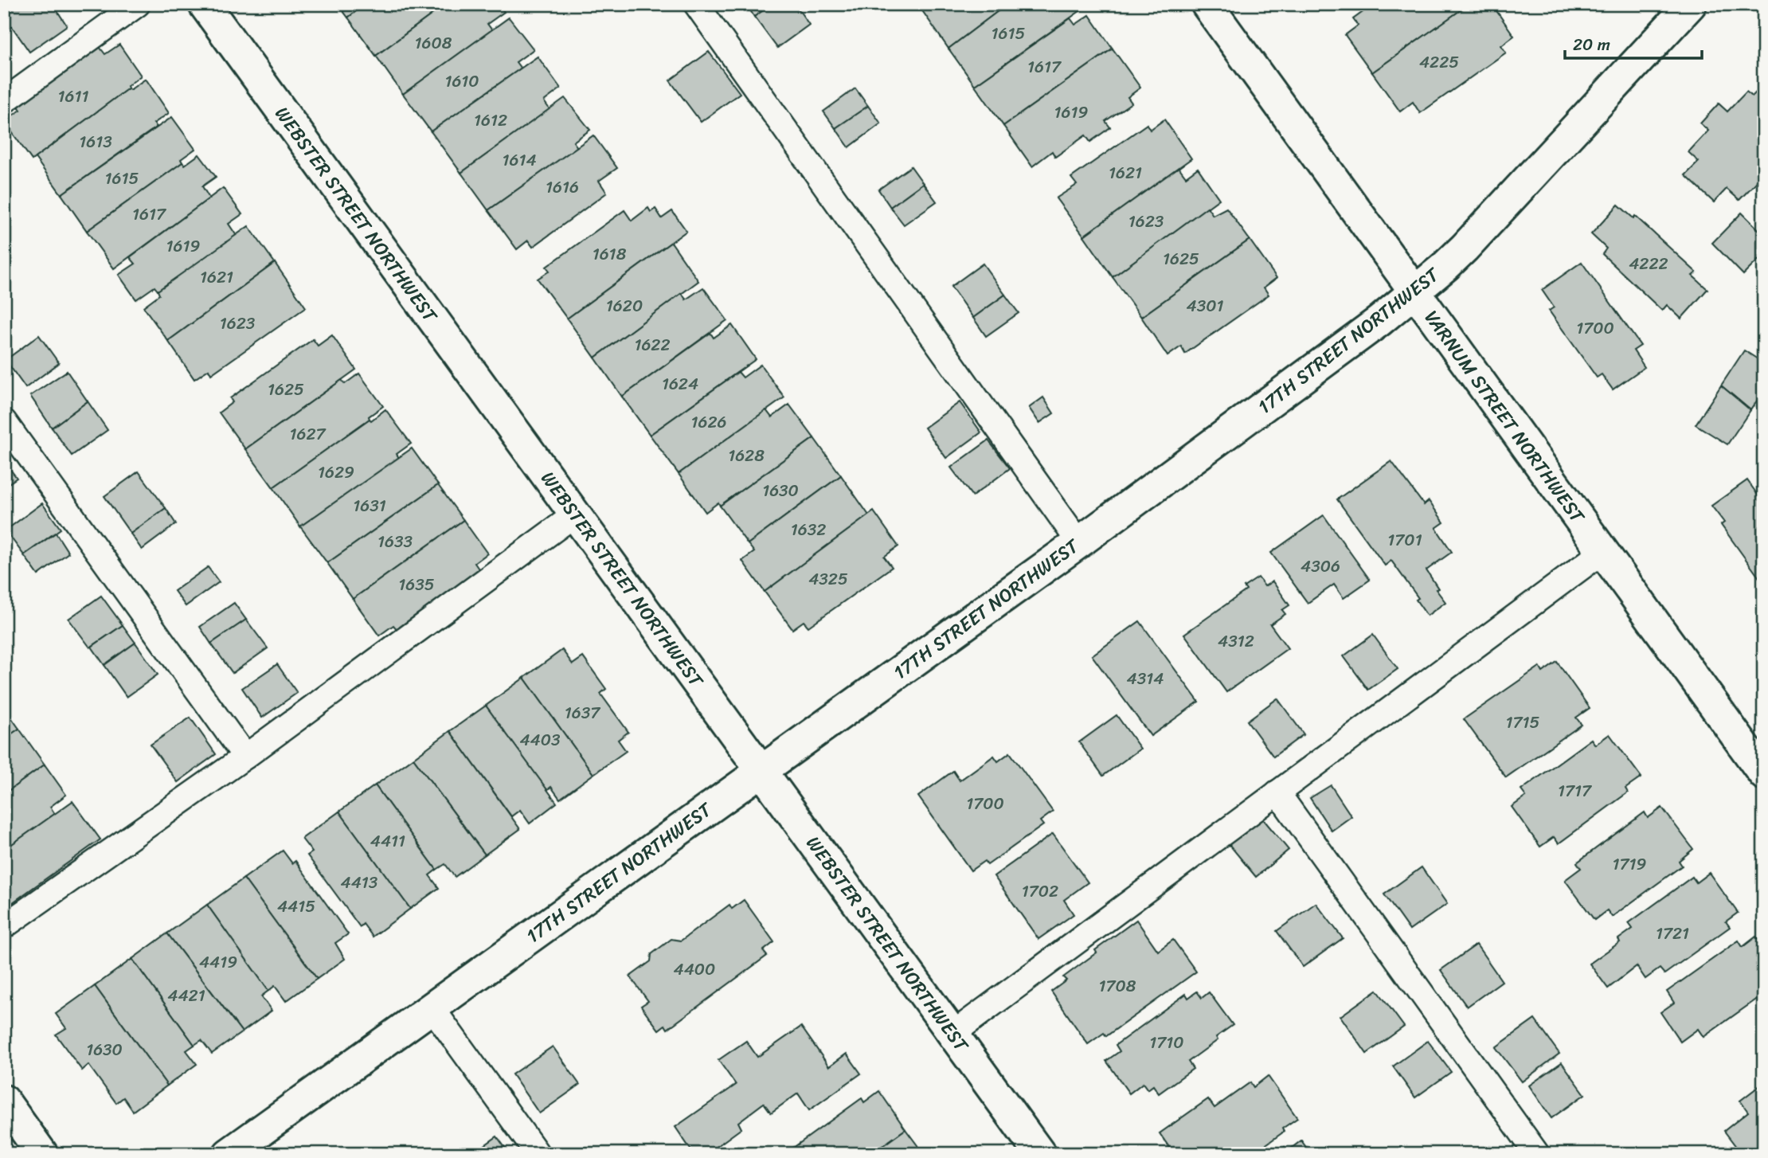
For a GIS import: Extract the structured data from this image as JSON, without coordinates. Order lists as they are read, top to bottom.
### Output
{
  "streets": {
    "street": ["WEBSTER STREET NORTHWEST", "17TH STREET NORTHWEST", "VARNUM STREET NORTHWEST"]
  },
  "crossings": [
    ["WEBSTER STREET NORTHWEST", "17TH STREET NORTHWEST"],
    ["17TH STREET NORTHWEST", "VARNUM STREET NORTHWEST"]
  ],
  "house_numbers": [
    "1615",
    "1608",
    "4225",
    "1617",
    "1610",
    "1611",
    "1619",
    "1612",
    "1613",
    "1614",
    "1621",
    "1615",
    "1616",
    "1617",
    "1623",
    "1619",
    "1618",
    "1625",
    "4222",
    "1621",
    "1620",
    "4301",
    "1623",
    "1700",
    "1622",
    "1624",
    "1625",
    "1626",
    "1627",
    "1628",
    "1629",
    "1630",
    "1631",
    "1632",
    "1701",
    "1633",
    "4306",
    "4325",
    "1635",
    "4312",
    "4314",
    "1637",
    "1715",
    "4403",
    "1717",
    "1700",
    "4411",
    "1719",
    "4413",
    "1702",
    "4415",
    "1721",
    "4419",
    "4400",
    "1708",
    "4421",
    "1710",
    "1630"
  ],
  "scale_bar": "20 m"
}
